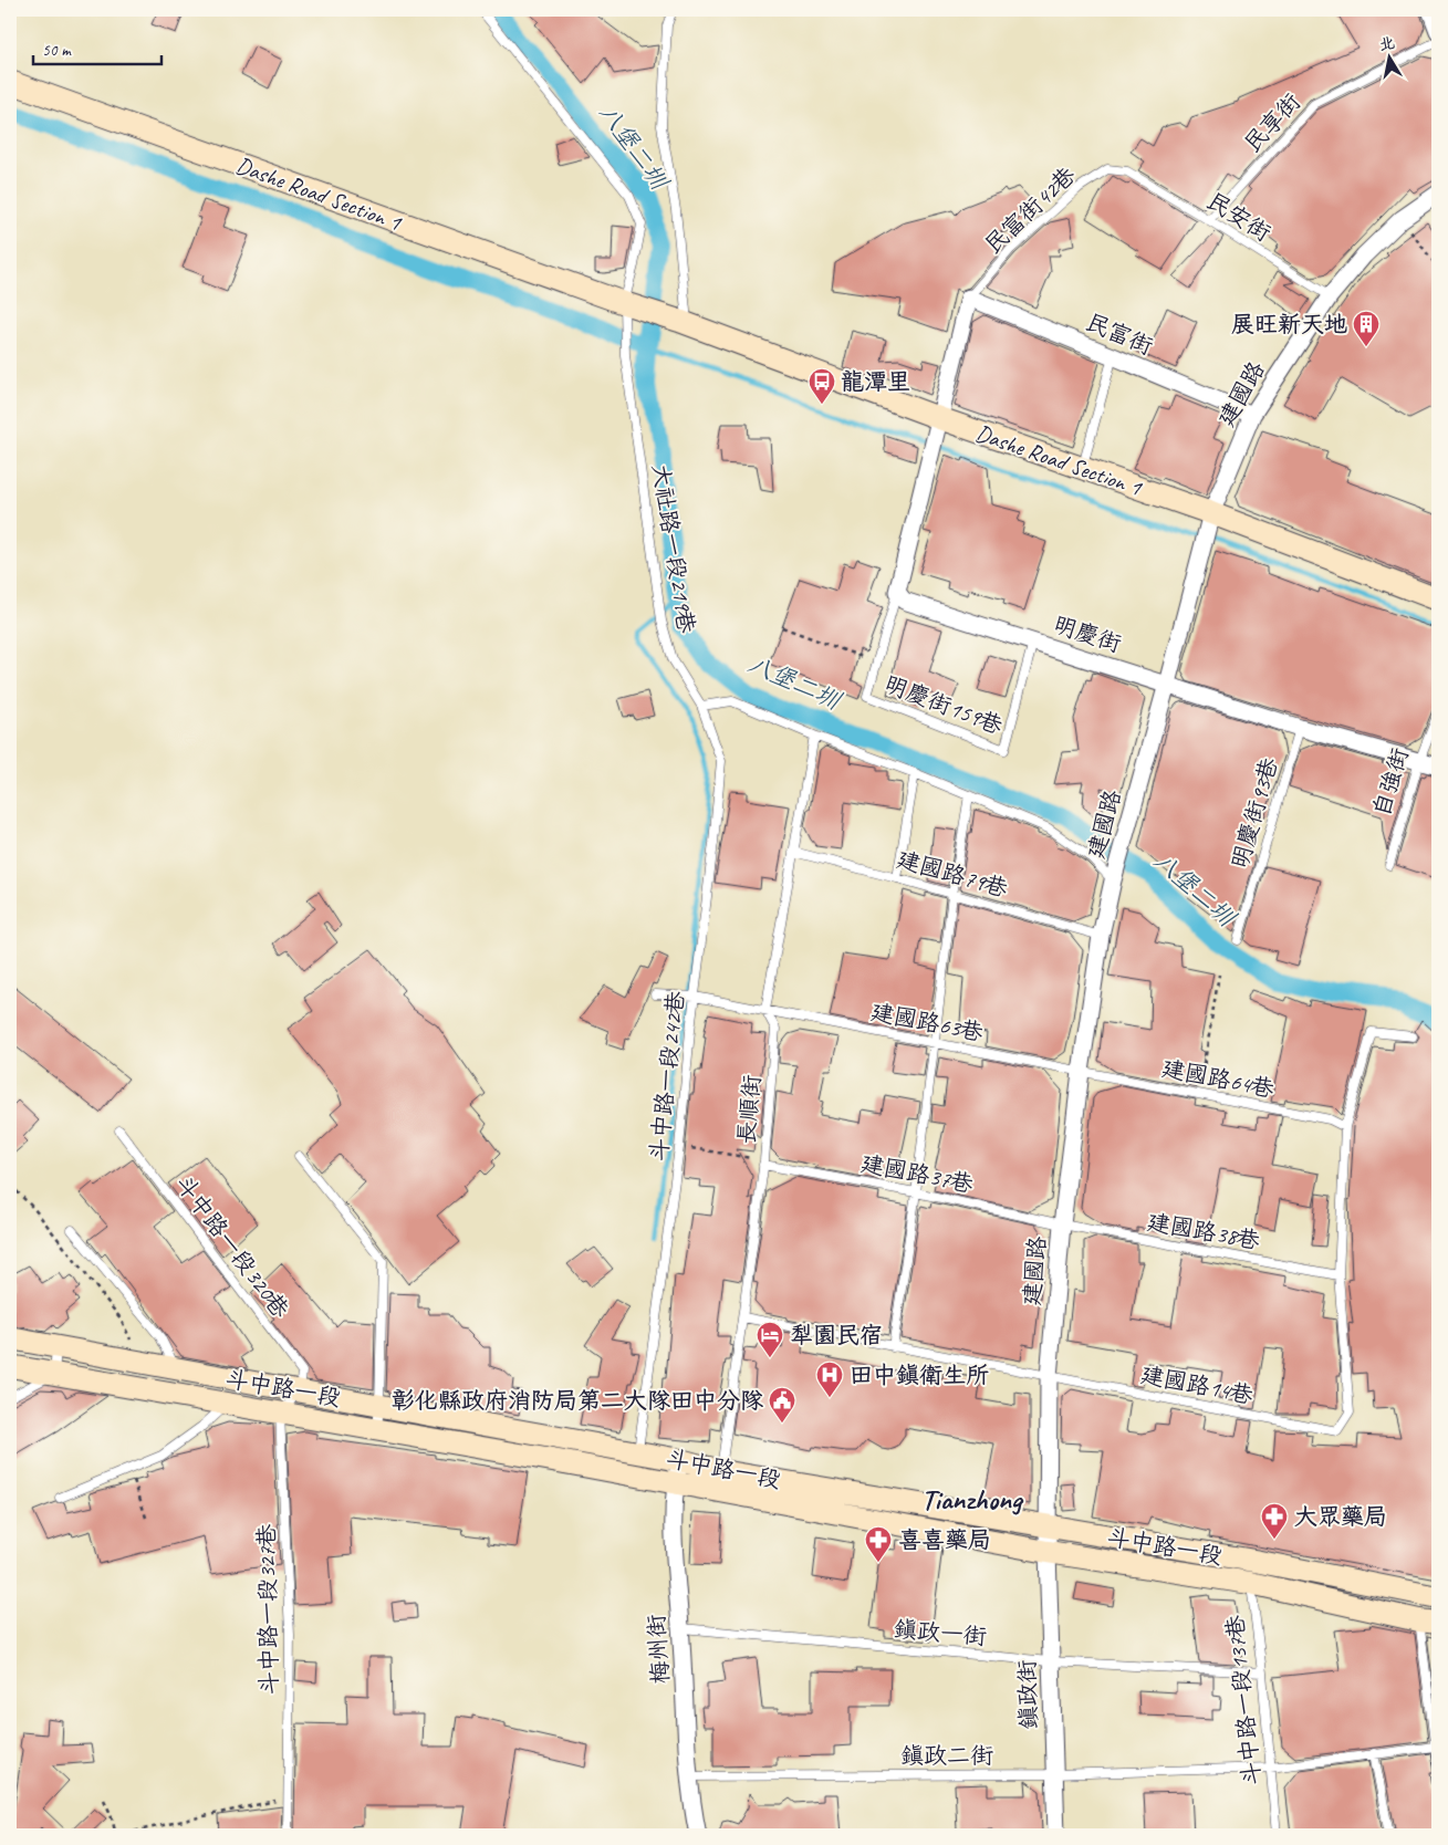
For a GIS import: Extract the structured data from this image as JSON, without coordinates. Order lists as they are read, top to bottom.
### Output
{
  "streets": {
    "main road": ["Dashe Road Section 1", "斗中路一段"],
    "street": [
      "民富街",
      "建國路",
      "明慶街",
      "梅州街",
      "鎮政街"
    ],
    "lane": [
      "民享街",
      "民富街42巷",
      "民安街",
      "大社路一段219巷",
      "明慶街159巷",
      "自強街",
      "明慶街93巷",
      "建國路79巷",
      "建國路63巷",
      "斗中路一段242巷",
      "建國路64巷",
      "長順街",
      "建國路37巷",
      "建國路38巷",
      "斗中路一段320巷",
      "建國路14巷",
      "斗中路一段327巷",
      "鎮政一街",
      "斗中路一段137巷",
      "鎮政二街"
    ]
  },
  "crossings": [
    ["民享街", "民安街"],
    ["Dashe Road Section 1", "建國路"],
    ["Dashe Road Section 1", "大社路一段219巷"],
    ["民富街42巷", "民安街"],
    ["民富街42巷", "民富街"],
    ["民安街", "建國路"],
    ["民富街", "建國路"],
    ["建國路", "明慶街"],
    ["建國路", "建國路79巷"],
    ["建國路", "建國路63巷"],
    ["建國路", "建國路64巷"],
    ["建國路", "建國路37巷"],
    ["建國路", "建國路38巷"],
    ["建國路", "建國路14巷"],
    ["建國路", "斗中路一段"],
    ["建國路", "鎮政街"],
    ["大社路一段219巷", "斗中路一段242巷"],
    ["明慶街", "明慶街159巷"],
    ["明慶街", "自強街"],
    ["明慶街", "明慶街93巷"],
    ["建國路63巷", "斗中路一段242巷"],
    ["建國路63巷", "建國路64巷"],
    ["建國路63巷", "長順街"],
    ["斗中路一段242巷", "斗中路一段"],
    ["長順街", "建國路37巷"],
    ["長順街", "建國路14巷"],
    ["長順街", "斗中路一段"],
    ["建國路37巷", "建國路38巷"],
    ["建國路38巷", "建國路14巷"],
    ["斗中路一段320巷", "斗中路一段"],
    ["斗中路一段", "斗中路一段327巷"],
    ["斗中路一段", "梅州街"],
    ["斗中路一段", "鎮政街"],
    ["斗中路一段", "斗中路一段137巷"],
    ["鎮政一街", "梅州街"],
    ["鎮政一街", "鎮政街"],
    ["鎮政一街", "斗中路一段137巷"],
    ["梅州街", "鎮政二街"],
    ["鎮政街", "鎮政二街"],
    ["斗中路一段137巷", "鎮政二街"]
  ],
  "districts": ["Tianzhong"],
  "water": ["八堡二圳"],
  "places": {
    "building": ["展旺新天地"],
    "bus stop": ["龍潭里"],
    "hotel": ["犁園民宿"],
    "hospital": ["田中鎮衛生所"],
    "public building": ["彰化縣政府消防局第二大隊田中分隊"],
    "pharmacy": ["大眾藥局", "喜喜藥局"]
  },
  "scale_bar": "50 m",
  "north": "top"
}
